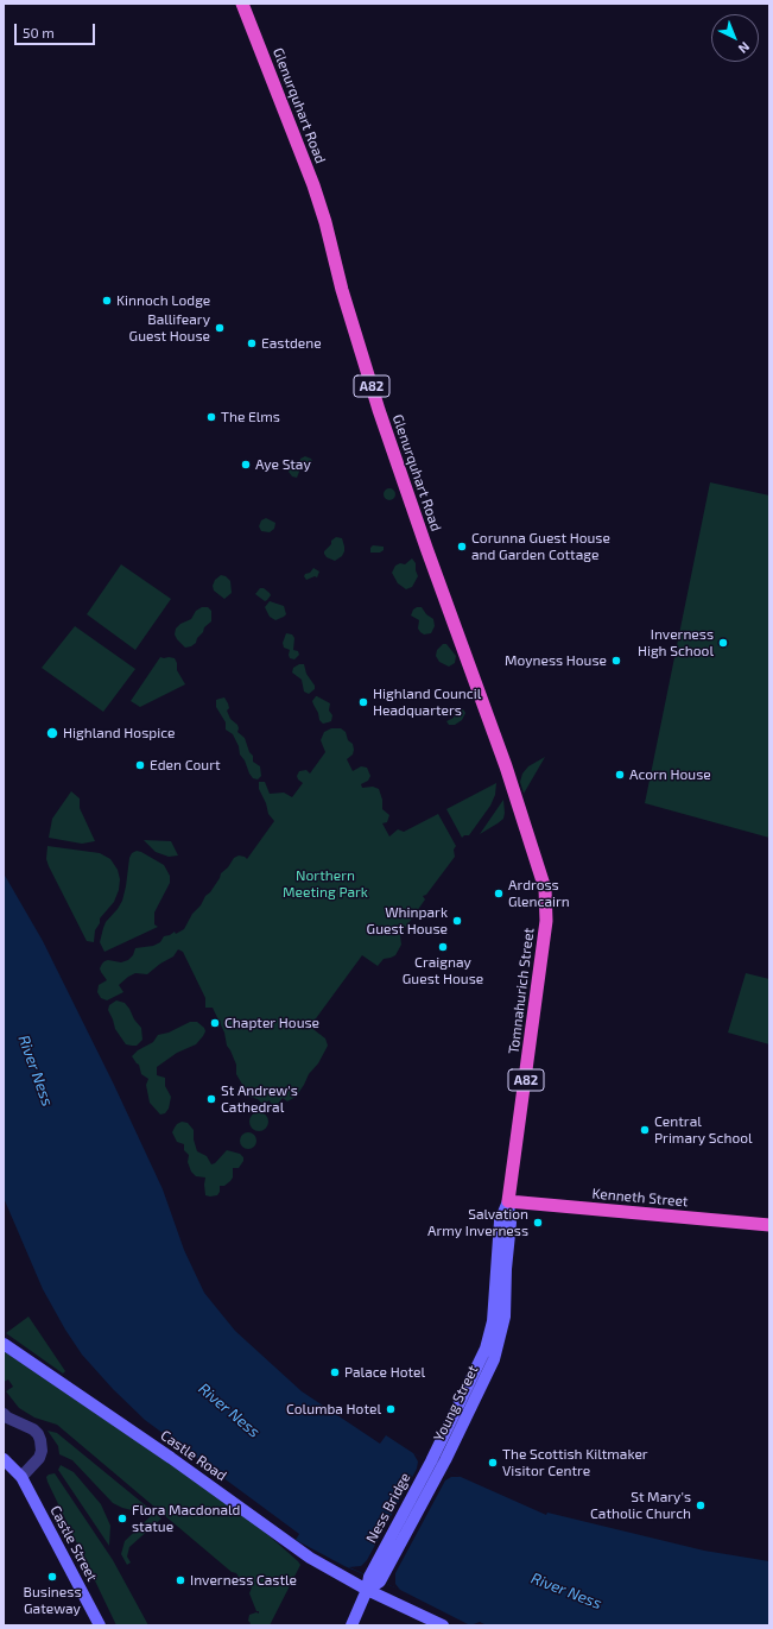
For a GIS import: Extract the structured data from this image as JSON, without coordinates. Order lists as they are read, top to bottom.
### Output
{
  "streets": {
    "highway": [
      "Glenurquhart Road",
      "A82",
      "Tomnahurich Street",
      "Kenneth Street"
    ],
    "main road": [
      "Young Street",
      "Castle Road",
      "Ness Bridge",
      "Castle Street"
    ]
  },
  "crossings": [
    ["Glenurquhart Road", "Tomnahurich Street"],
    ["Tomnahurich Street", "Kenneth Street"],
    ["Tomnahurich Street", "Young Street"],
    ["Young Street", "Ness Bridge"],
    ["Castle Road", "Ness Bridge"]
  ],
  "water": ["River Ness"],
  "parks": ["Northern Meeting Park"],
  "places": [
    "Kinnoch Lodge",
    "Ballifeary Guest House",
    "Eastdene",
    "The Elms",
    "Aye Stay",
    "Corunna Guest House and Garden Cottage",
    "Inverness High School",
    "Moyness House",
    "Highland Council Headquarters",
    "Highland Hospice",
    "Eden Court",
    "Acorn House",
    "Ardross Glencairn",
    "Whinpark Guest House",
    "Craignay Guest House",
    "Chapter House",
    "St Andrew's Cathedral",
    "Central Primary School",
    "Salvation Army Inverness",
    "Palace Hotel",
    "Columba Hotel",
    "The Scottish Kiltmaker Visitor Centre",
    "St Mary's Catholic Church",
    "Flora Macdonald statue",
    "Business Gateway",
    "Inverness Castle"
  ],
  "scale_bar": "50 m",
  "north": "bottom right"
}
